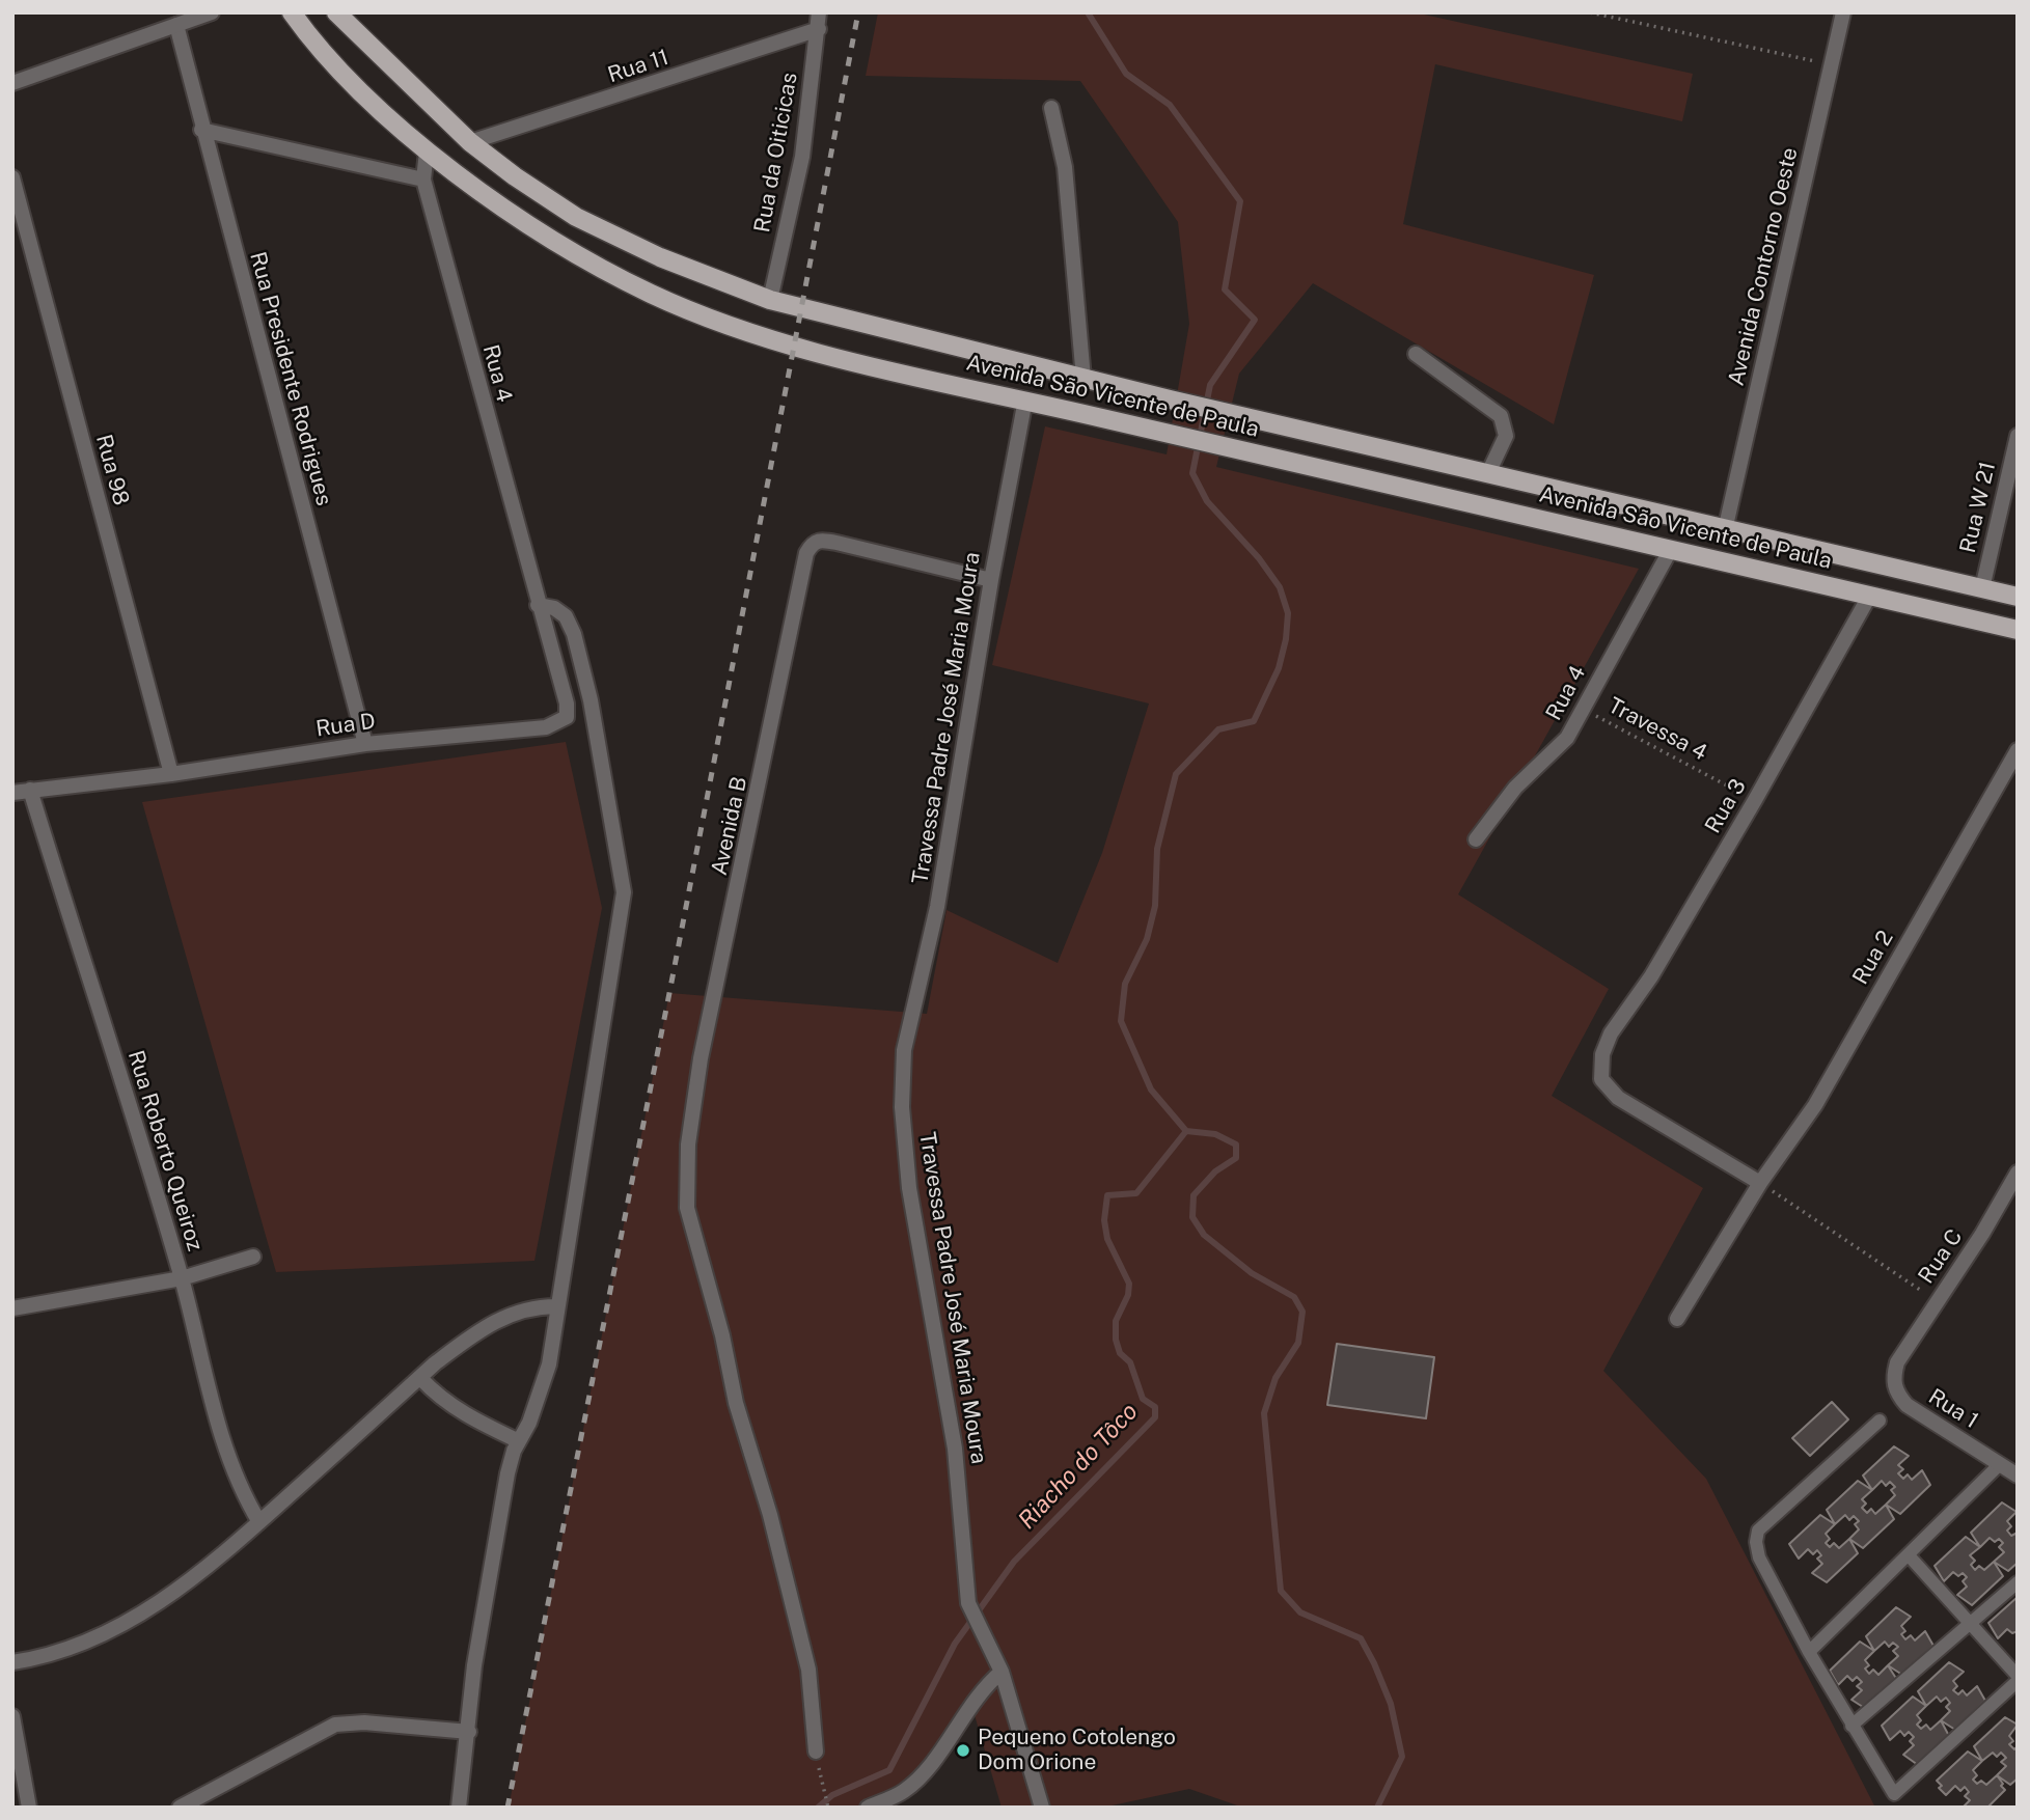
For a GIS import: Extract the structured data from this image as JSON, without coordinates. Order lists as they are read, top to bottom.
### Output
{
  "streets": {
    "main road": ["Avenida São Vicente de Paula"],
    "street": [
      "Rua 11",
      "Rua da Oiticicas",
      "Avenida Contorno Oeste",
      "Rua 4",
      "Rua Presidente Rodrigues",
      "Rua 98",
      "Rua W 21",
      "Travessa Padre José Maria Moura",
      "Rua D",
      "Rua 3",
      "Avenida B",
      "Rua 2",
      "Rua Roberto Queiroz",
      "Rua C",
      "Rua 1"
    ],
    "path": ["Travessa 4"]
  },
  "crossings": [
    ["Rua 11", "Rua da Oiticicas"],
    ["Rua 11", "Avenida São Vicente de Paula"],
    ["Rua da Oiticicas", "Avenida São Vicente de Paula"],
    ["Avenida Contorno Oeste", "Avenida São Vicente de Paula"],
    ["Rua 4", "Avenida São Vicente de Paula"],
    ["Rua 4", "Rua D"],
    ["Rua 4", "Travessa 4"],
    ["Rua Presidente Rodrigues", "Rua D"],
    ["Avenida São Vicente de Paula", "Rua W 21"],
    ["Avenida São Vicente de Paula", "Travessa Padre José Maria Moura"],
    ["Avenida São Vicente de Paula", "Rua 3"],
    ["Rua 98", "Rua D"],
    ["Travessa Padre José Maria Moura", "Avenida B"],
    ["Rua D", "Rua Roberto Queiroz"],
    ["Travessa 4", "Rua 3"],
    ["Rua 3", "Rua 2"],
    ["Rua C", "Rua 1"]
  ],
  "water": ["Riacho do Tôco"],
  "places": ["Pequeno Cotolengo Dom Orione"]
}
